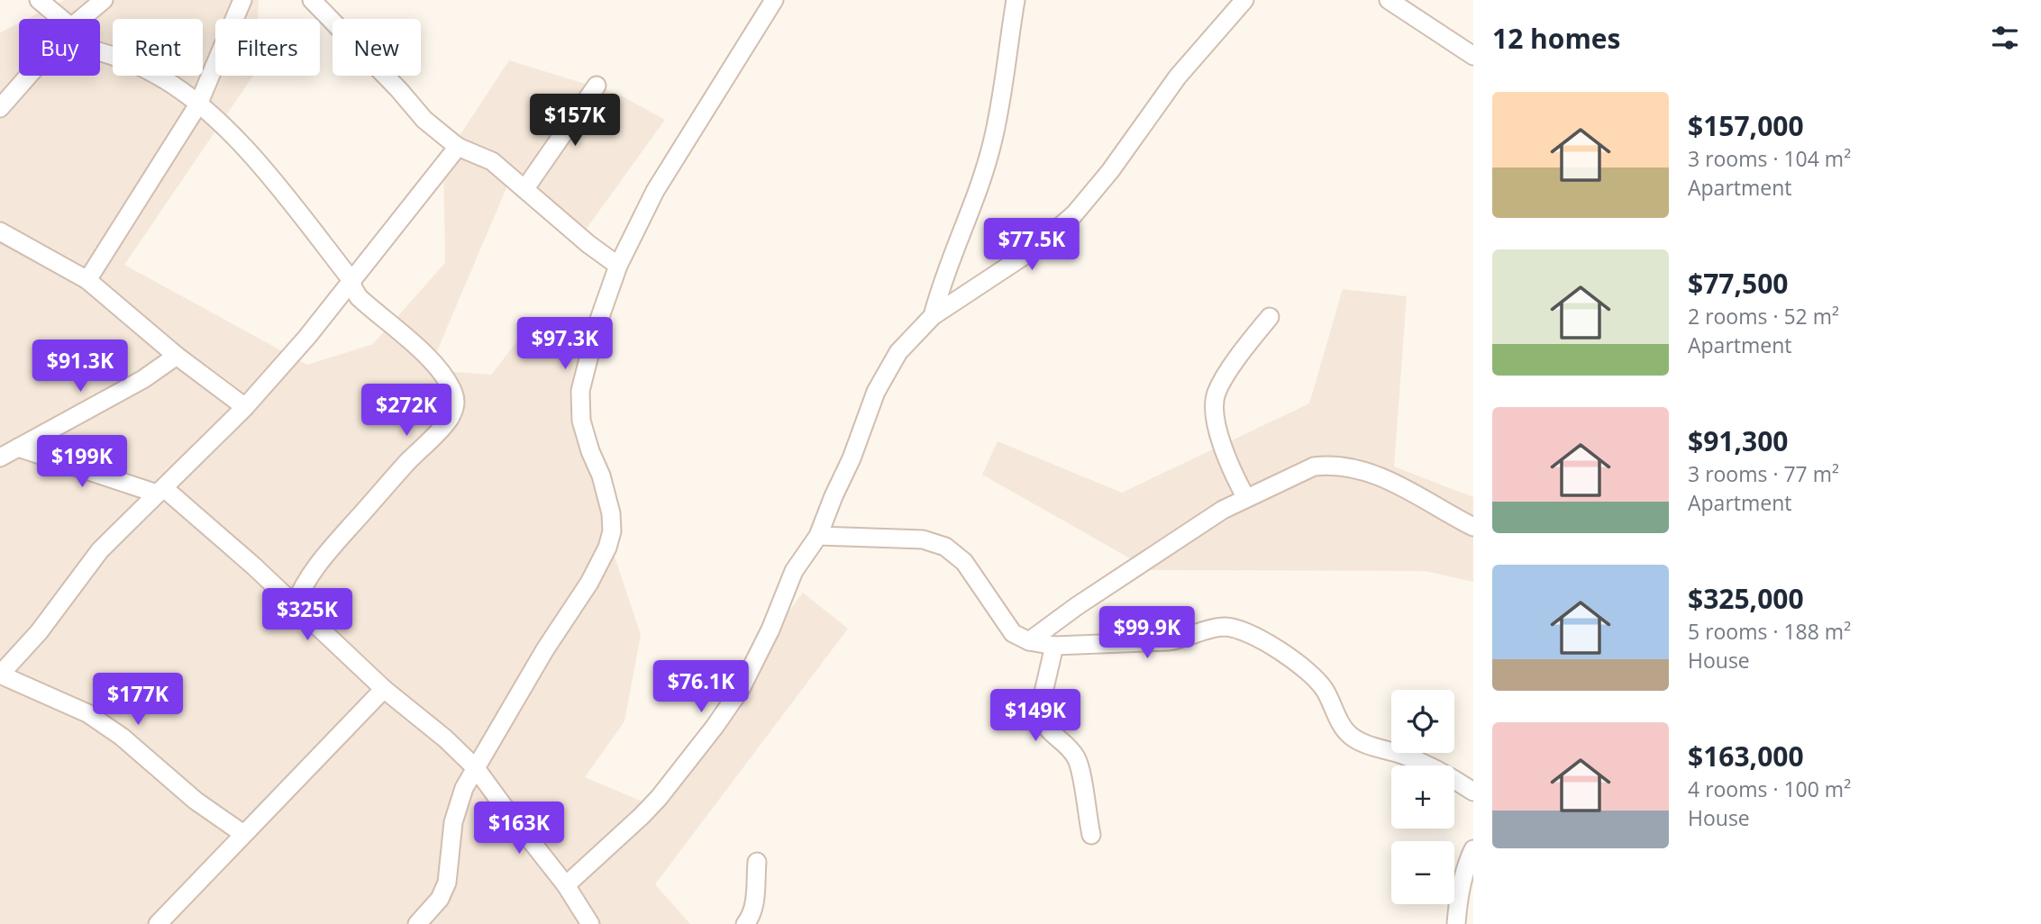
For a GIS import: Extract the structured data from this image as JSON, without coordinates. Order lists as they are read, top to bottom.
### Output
{
  "page": {
    "heading": "12 homes",
    "chip": [
      "Buy",
      "Rent",
      "Filters",
      "New"
    ],
    "list": [
      {
        "name": "$157,000",
        "note": "3 rooms · 104 m² · Apartment"
      },
      {
        "name": "$77,500",
        "note": "2 rooms · 52 m² · Apartment"
      },
      {
        "name": "$91,300",
        "note": "3 rooms · 77 m² · Apartment"
      },
      {
        "name": "$325,000",
        "note": "5 rooms · 188 m² · House"
      },
      {
        "name": "$163,000",
        "note": "4 rooms · 100 m² · House"
      }
    ],
    "price": [
      "$157K",
      "$77.5K",
      "$97.3K",
      "$91.3K",
      "$272K",
      "$199K",
      "$325K",
      "$99.9K",
      "$76.1K",
      "$177K",
      "$149K",
      "$163K"
    ],
    "map_buttons": ["+", "−"]
  }
}
